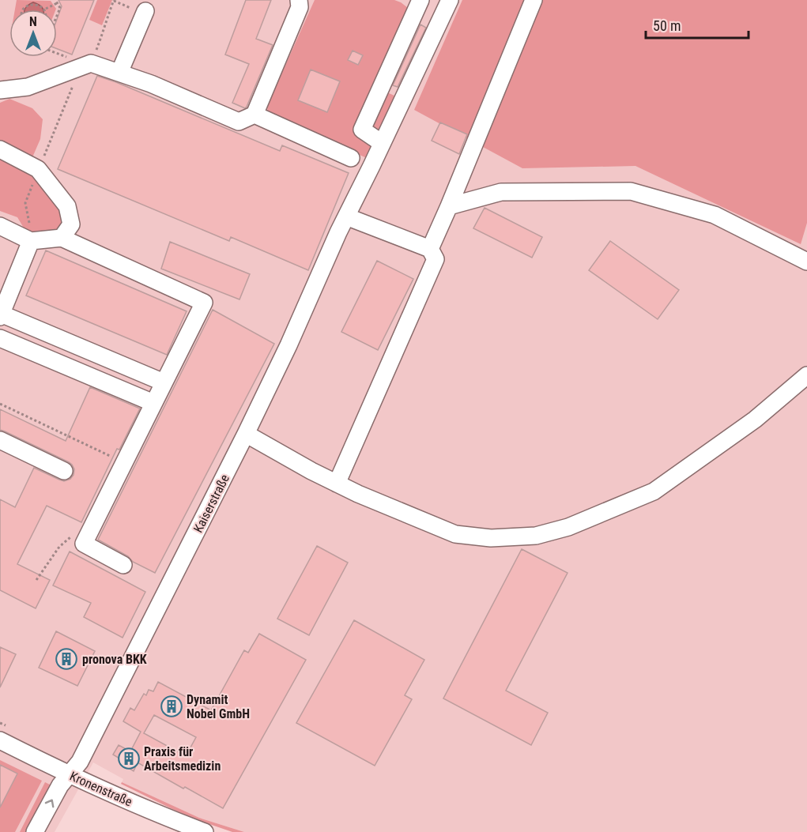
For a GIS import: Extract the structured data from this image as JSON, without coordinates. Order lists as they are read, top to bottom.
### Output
{
  "streets": {
    "street": ["Kaiserstraße", "Kronenstraße"]
  },
  "crossings": [
    ["Kaiserstraße", "Kronenstraße"]
  ],
  "places": {
    "building": ["pronova BKK", "Dynamit Nobel GmbH", "Praxis für Arbeitsmedizin"]
  },
  "scale_bar": "50 m",
  "north": "top"
}
